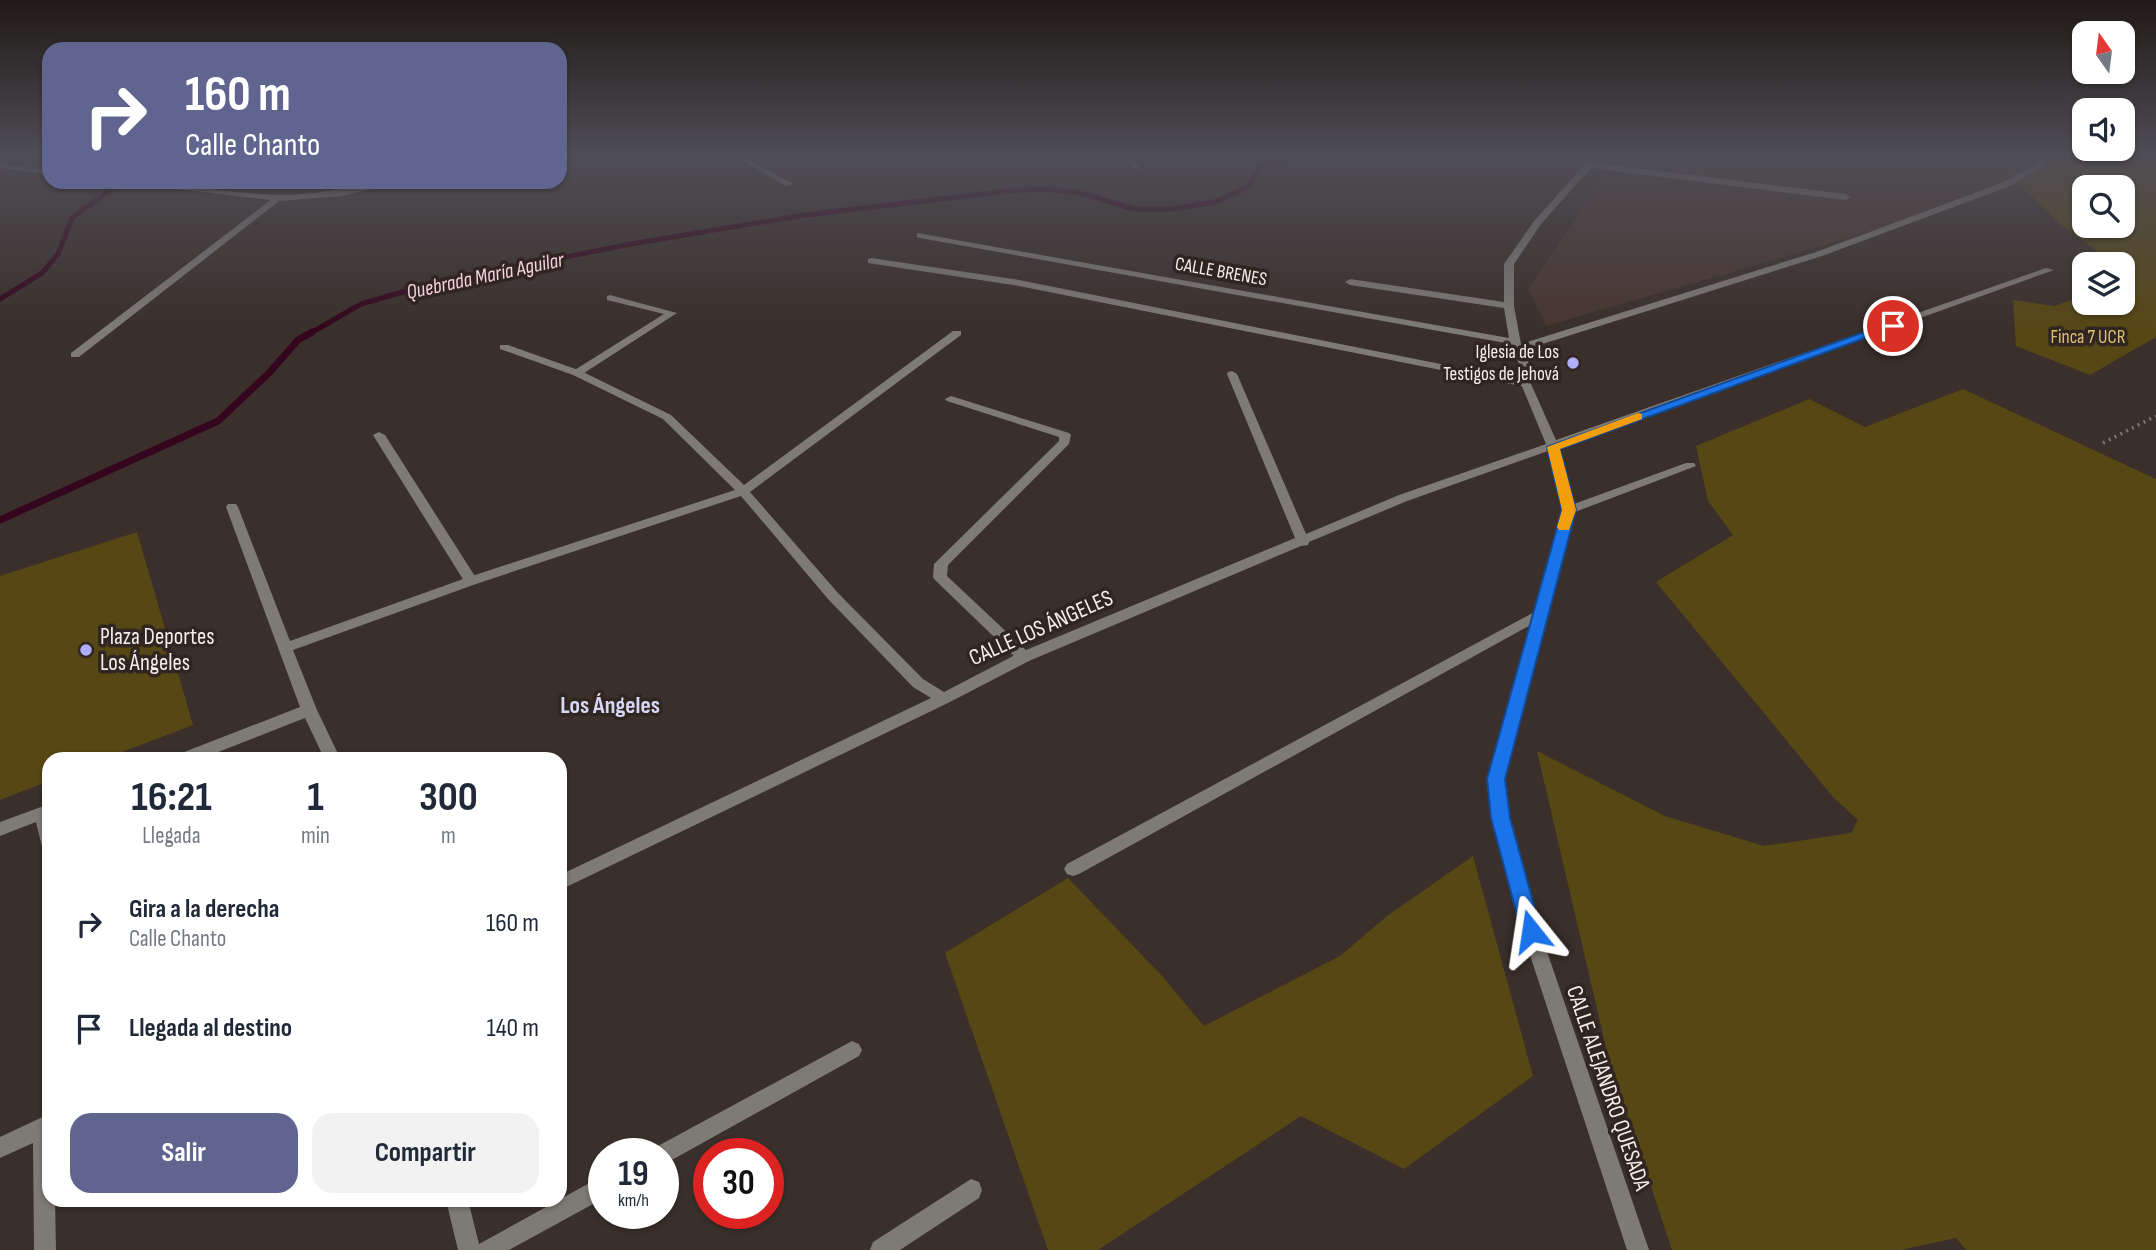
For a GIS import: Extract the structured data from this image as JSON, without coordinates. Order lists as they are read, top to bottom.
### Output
{
  "streets": {
    "street": ["CALLE BRENES", "CALLE LOS ÁNGELES", "CALLE ALEJANDRO QUESADA"]
  },
  "crossings": [
    ["CALLE BRENES", "CALLE ALEJANDRO QUESADA"],
    ["CALLE LOS ÁNGELES", "CALLE ALEJANDRO QUESADA"]
  ],
  "districts": ["Los Ángeles"],
  "water": ["Quebrada María Aguilar"],
  "parks": ["Finca 7 UCR"],
  "places": ["Iglesia de Los Testigos de Jehová", "Plaza Deportes Los Ángeles"],
  "north": "top",
  "page": {
    "turn": ["160 m", "Calle Chanto"],
    "eta": [
      "16:21",
      "Llegada",
      "1",
      "min",
      "300",
      "m"
    ],
    "list": [
      {
        "name": "Gira a la derecha",
        "note": "Calle Chanto",
        "value": "160 m"
      },
      {
        "name": "Llegada al destino",
        "value": "140 m"
      }
    ],
    "buttons": ["Salir", "Compartir"],
    "speed": "19 km/h",
    "limit": "30"
  }
}
